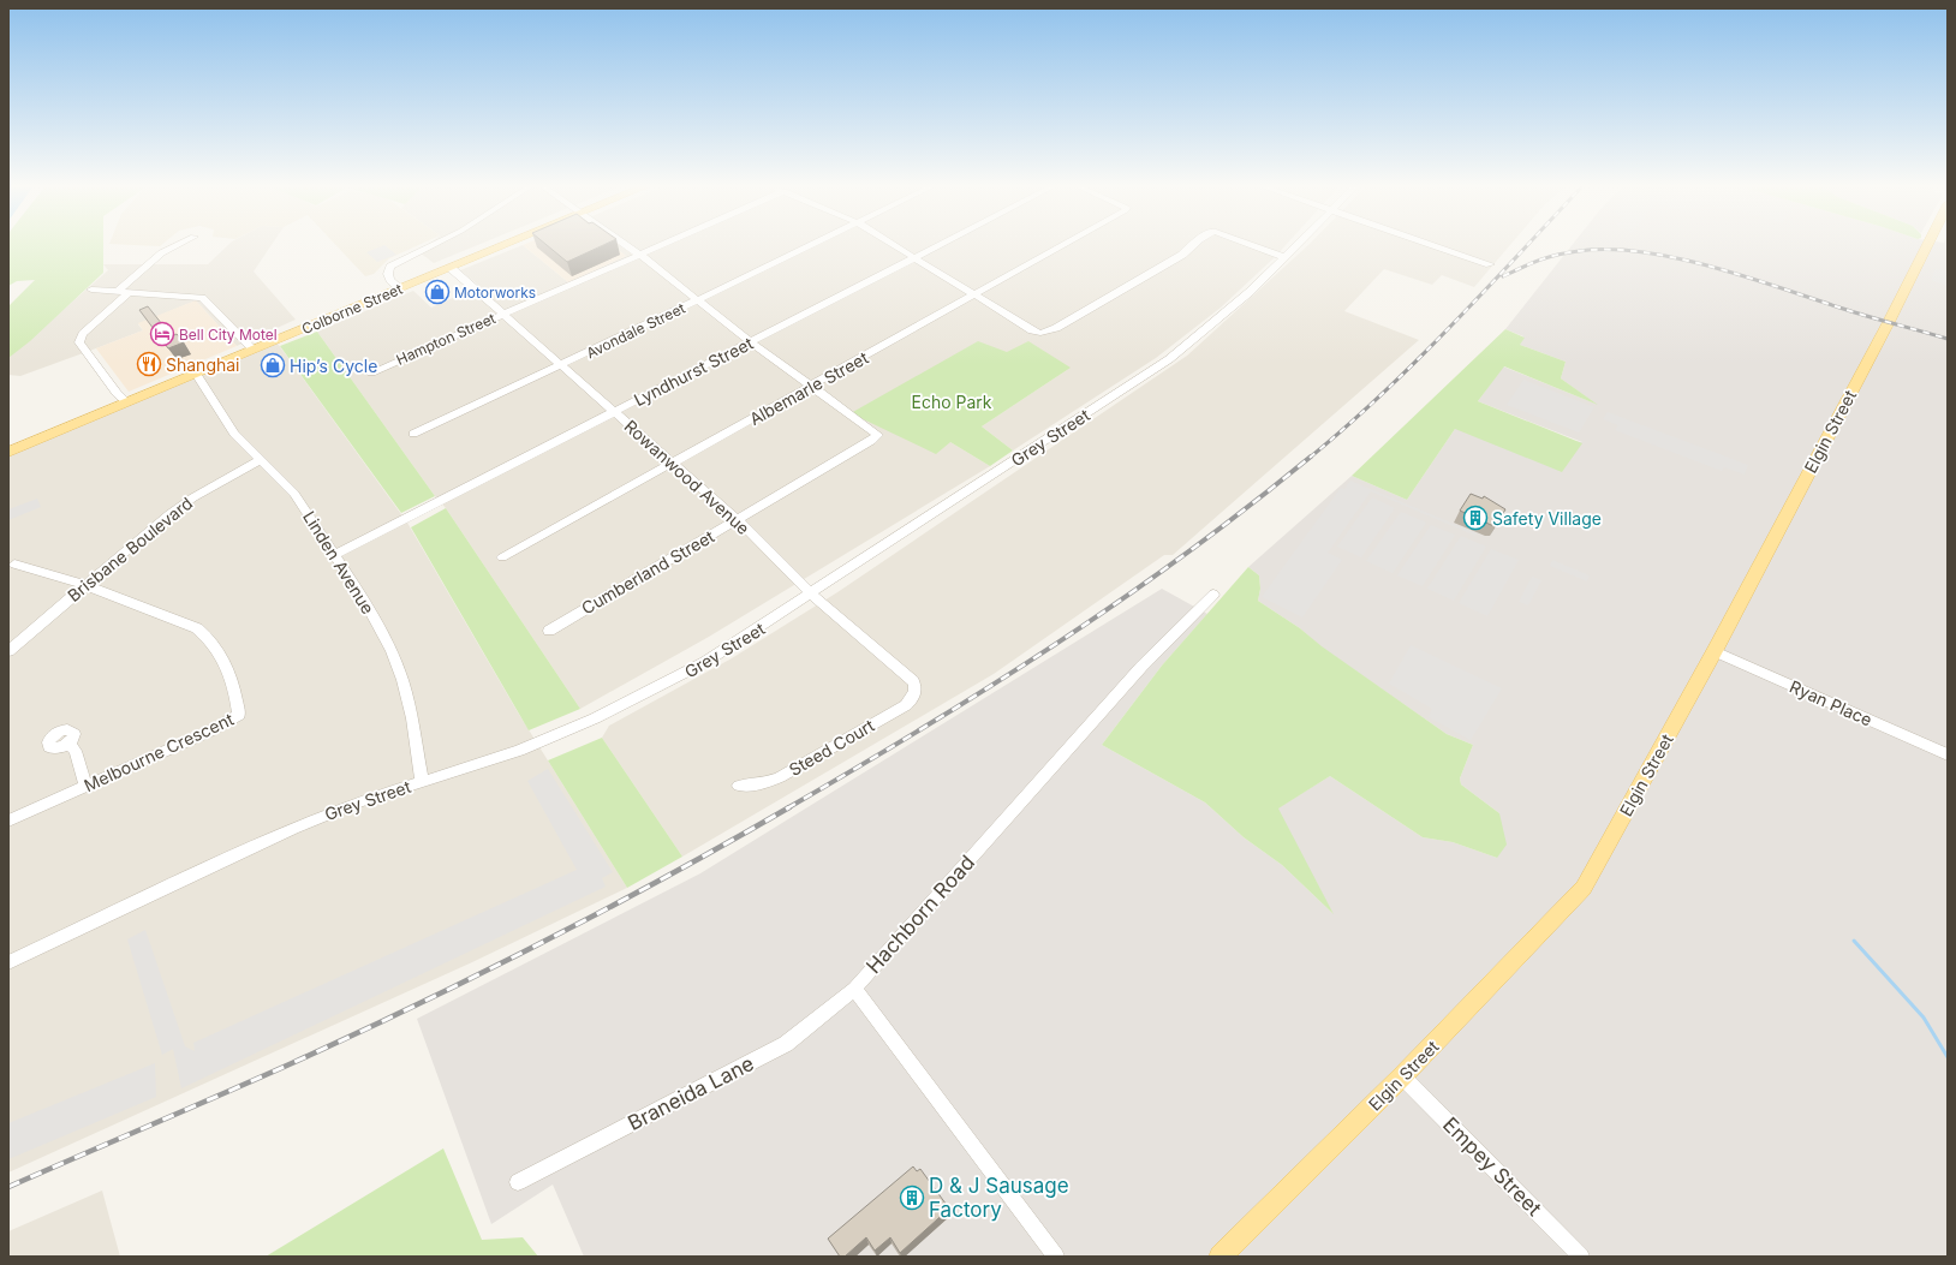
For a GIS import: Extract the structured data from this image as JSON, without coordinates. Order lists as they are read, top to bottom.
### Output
{
  "streets": {
    "main road": ["Colborne Street", "Elgin Street"],
    "street": [
      "Avondale Street",
      "Hampton Street",
      "Lyndhurst Street",
      "Albemarle Street",
      "Grey Street",
      "Rowanwood Avenue",
      "Brisbane Boulevard",
      "Linden Avenue",
      "Cumberland Street",
      "Ryan Place",
      "Steed Court",
      "Melbourne Crescent",
      "Hachborn Road",
      "Braneida Lane",
      "Empey Street"
    ]
  },
  "crossings": [
    ["Colborne Street", "Rowanwood Avenue"],
    ["Colborne Street", "Linden Avenue"],
    ["Avondale Street", "Rowanwood Avenue"],
    ["Hampton Street", "Rowanwood Avenue"],
    ["Lyndhurst Street", "Rowanwood Avenue"],
    ["Lyndhurst Street", "Linden Avenue"],
    ["Albemarle Street", "Rowanwood Avenue"],
    ["Albemarle Street", "Cumberland Street"],
    ["Elgin Street", "Ryan Place"],
    ["Elgin Street", "Empey Street"],
    ["Grey Street", "Rowanwood Avenue"],
    ["Grey Street", "Linden Avenue"],
    ["Rowanwood Avenue", "Cumberland Street"],
    ["Rowanwood Avenue", "Steed Court"],
    ["Brisbane Boulevard", "Linden Avenue"],
    ["Brisbane Boulevard", "Melbourne Crescent"],
    ["Hachborn Road", "Braneida Lane"]
  ],
  "parks": ["Echo Park"],
  "places": {
    "shop": ["Motorworks", "Hip’s Cycle"],
    "hotel": ["Bell City Motel"],
    "restaurant": ["Shanghai"],
    "building": ["Safety Village", "D & J Sausage Factory"]
  }
}
